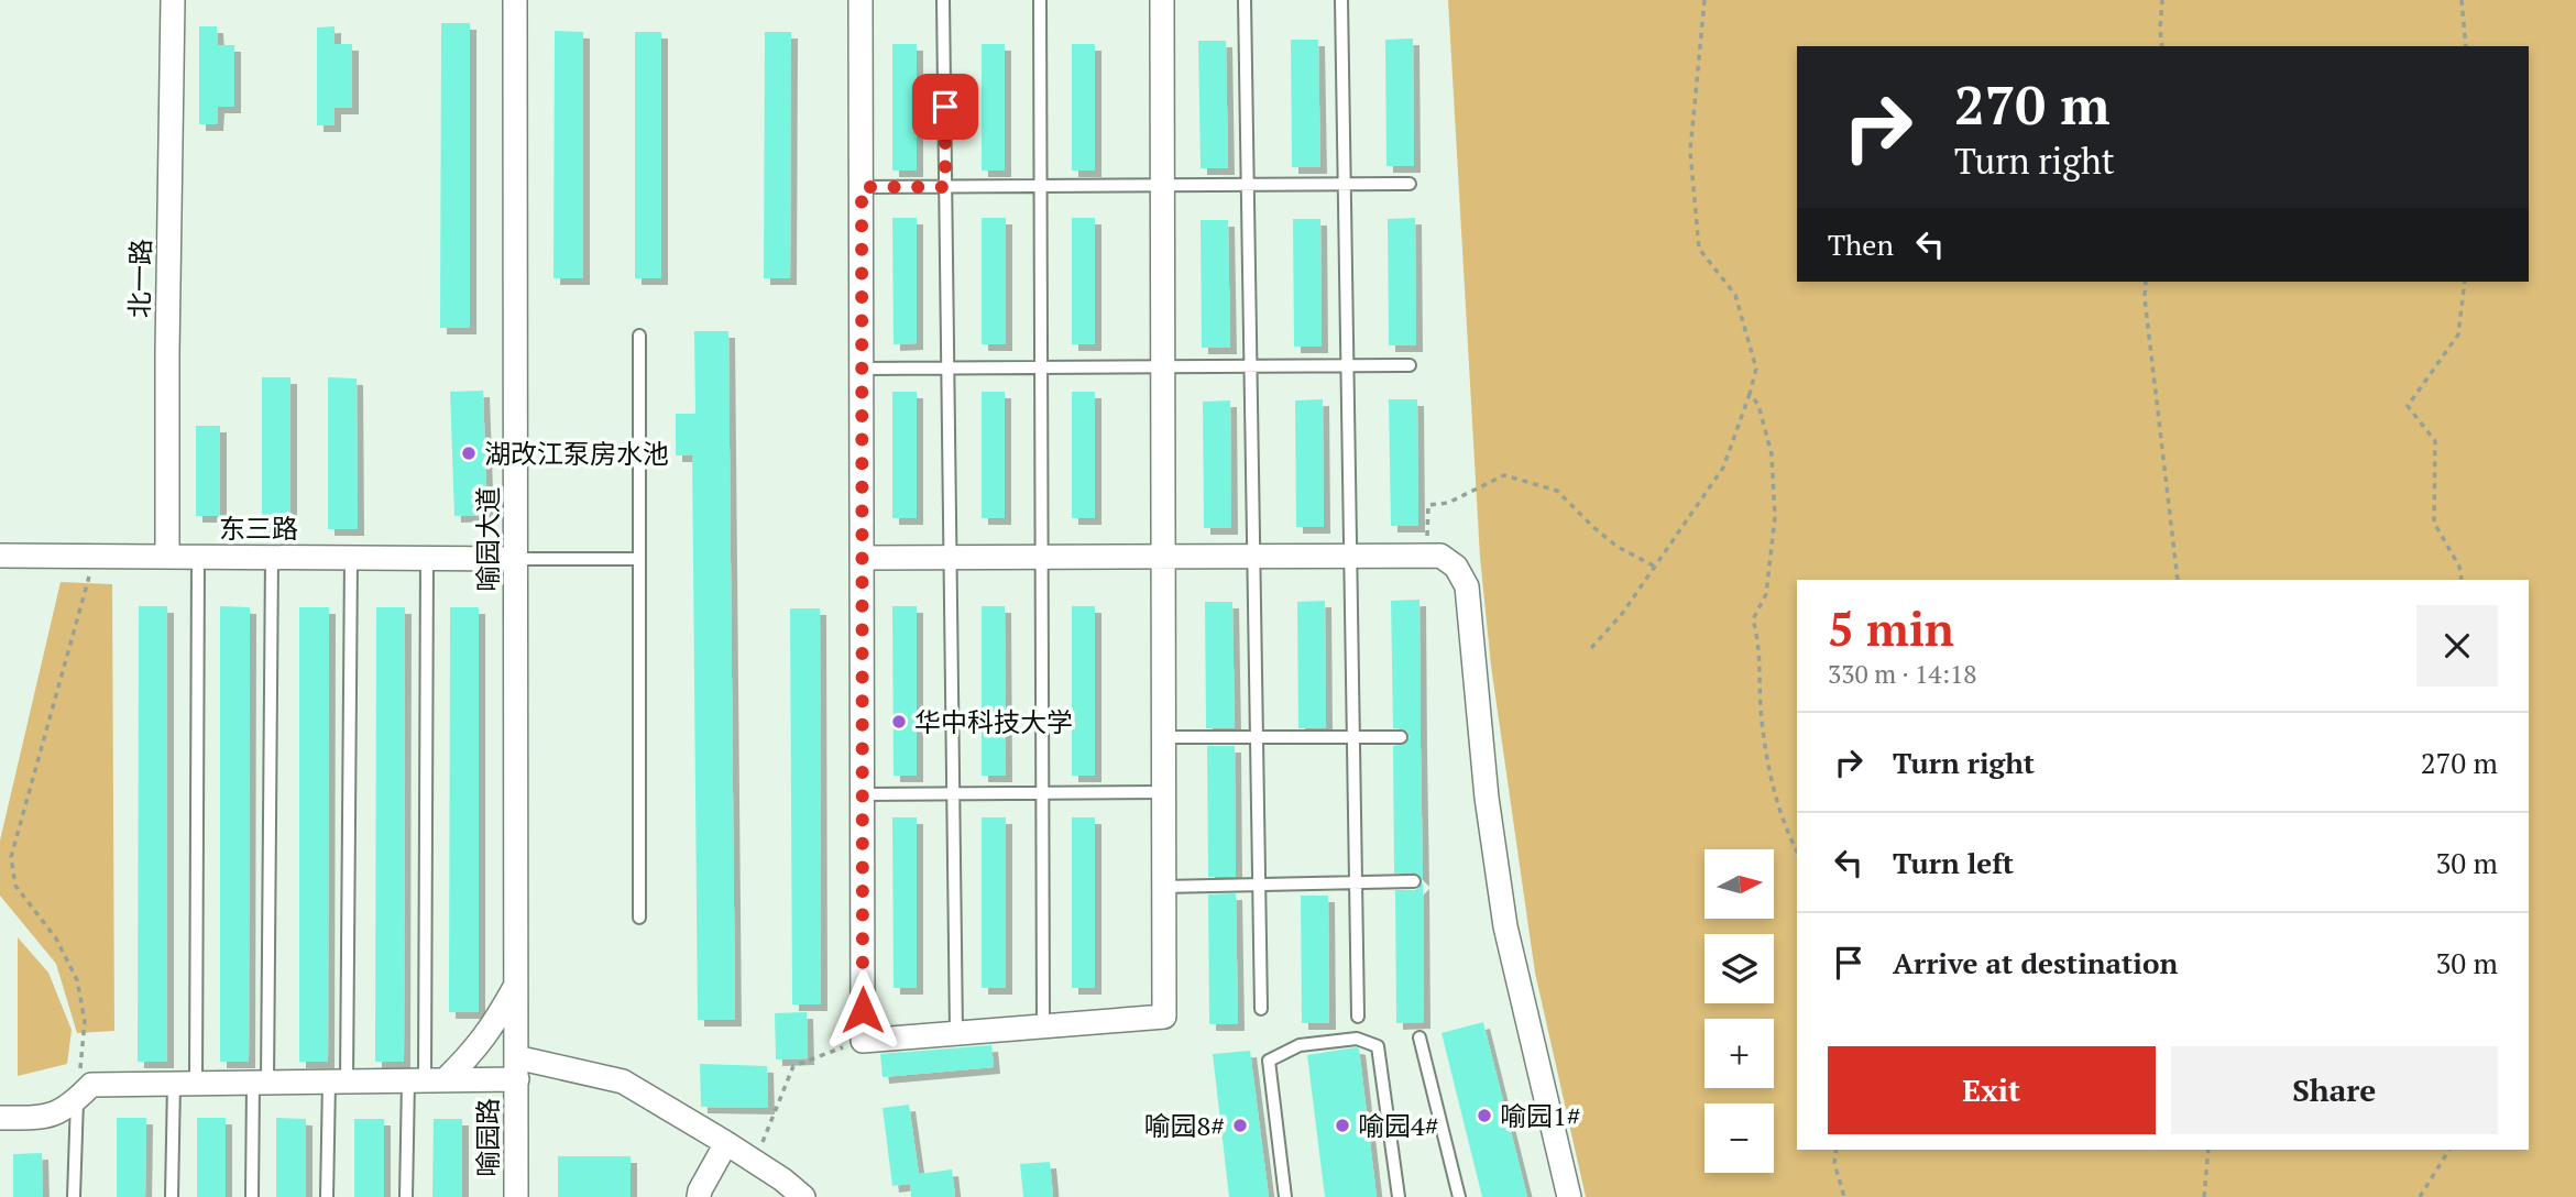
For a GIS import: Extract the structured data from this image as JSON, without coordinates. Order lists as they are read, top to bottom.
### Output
{
  "streets": {
    "street": [
      "北一路",
      "东三路",
      "喻园大道",
      "喻园路"
    ]
  },
  "crossings": [
    ["北一路", "东三路"],
    ["东三路", "喻园大道"],
    ["喻园大道", "喻园路"]
  ],
  "places": [
    "湖改江泵房水池",
    "华中科技大学",
    "喻园1#",
    "喻园8#",
    "喻园4#"
  ],
  "north": "right",
  "page": {
    "turn": ["270 m", "Turn right"],
    "then": "Then",
    "heading": ["5 min", "330 m · 14:18"],
    "list": [
      {
        "name": "Turn right",
        "value": "270 m"
      },
      {
        "name": "Turn left",
        "value": "30 m"
      },
      {
        "name": "Arrive at destination",
        "value": "30 m"
      }
    ],
    "map_buttons": ["+", "−"],
    "buttons": ["Exit", "Share"]
  }
}
